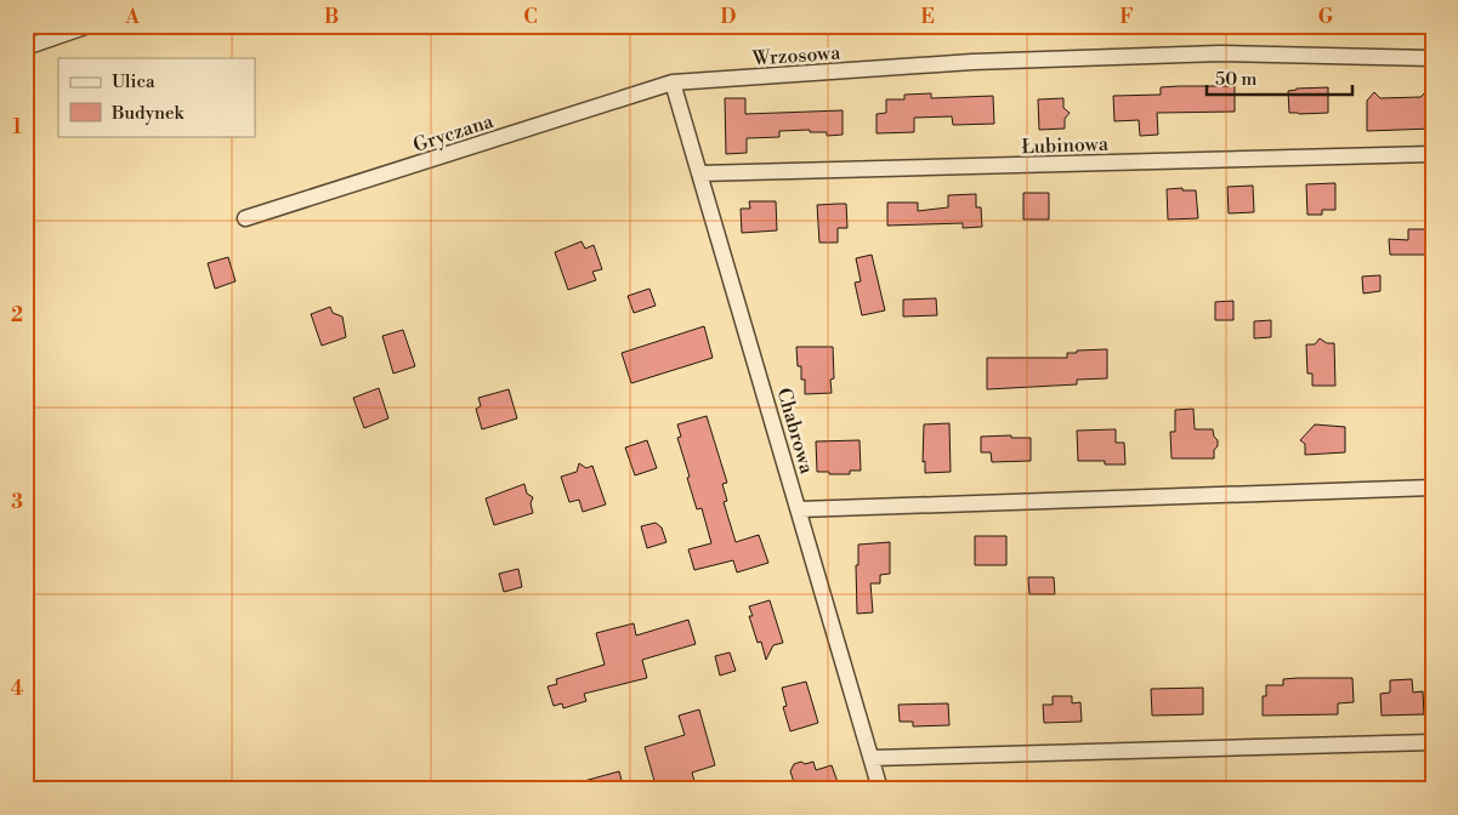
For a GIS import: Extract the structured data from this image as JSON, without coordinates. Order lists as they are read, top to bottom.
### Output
{
  "streets": {
    "street": [
      "Wrzosowa",
      "Gryczana",
      "Łubinowa",
      "Chabrowa"
    ]
  },
  "crossings": [
    ["Wrzosowa", "Gryczana"],
    ["Wrzosowa", "Chabrowa"],
    ["Gryczana", "Chabrowa"],
    ["Łubinowa", "Chabrowa"]
  ],
  "legend": ["Ulica", "Budynek"],
  "scale_bar": "50 m",
  "grid": {
    "columns": [
      "A",
      "B",
      "C",
      "D",
      "E",
      "F",
      "G"
    ],
    "rows": [
      "1",
      "2",
      "3",
      "4"
    ]
  }
}
